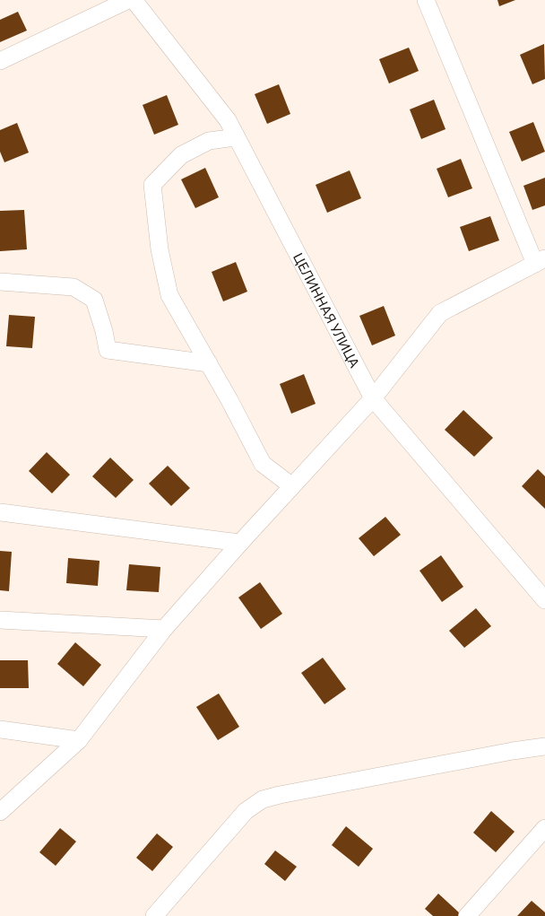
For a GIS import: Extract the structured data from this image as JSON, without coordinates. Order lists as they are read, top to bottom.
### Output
{
  "streets": {
    "street": ["ЦЕЛИННАЯ УЛИЦА"]
  }
}
